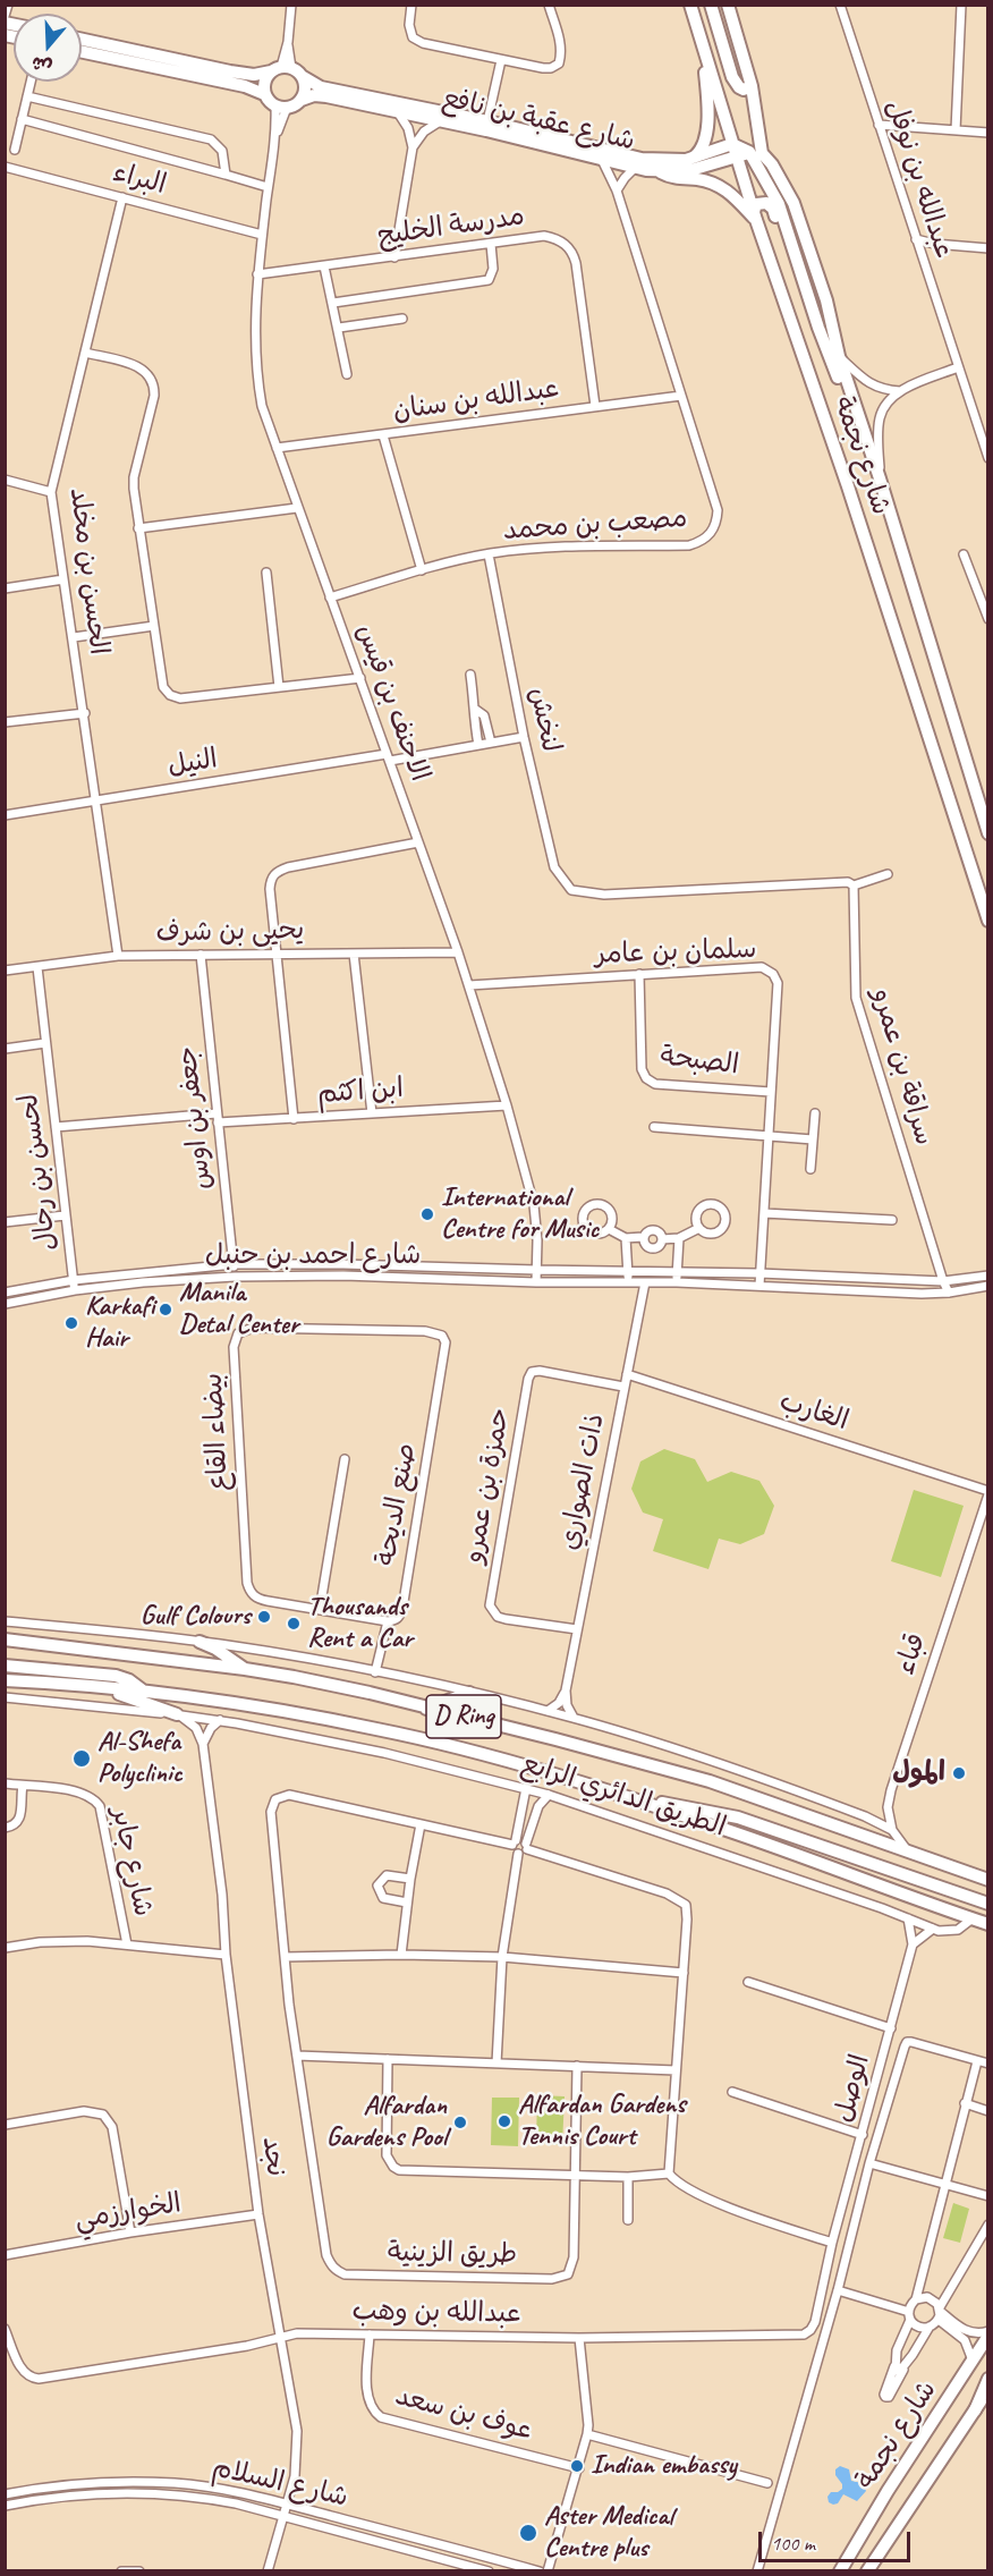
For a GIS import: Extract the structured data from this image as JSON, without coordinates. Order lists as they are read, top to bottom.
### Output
{
  "streets": {
    "main road": [
      "شارع عقبة بن نافع",
      "شارع نجمة",
      "D Ring",
      "الطريق الدائري الرابع"
    ],
    "street": [
      "البراء",
      "عبدالله بن نوفل",
      "مدرسة الخليج",
      "عبدالله بن سنان",
      "مصعب بن محمد",
      "الحسن بن مخلد",
      "الاحنف بن قيس",
      "لنخش",
      "النيل",
      "يحيى بن شرف",
      "سلمان بن عامر",
      "الصبحة",
      "سراقة بن عمرو",
      "ابن اكثم",
      "جعفر بن اوس",
      "لحسن بن رحال",
      "شارع احمد بن حنبل",
      "الغارب",
      "بيضاء القاع",
      "ذات الصواري",
      "حمزة بن عمرو",
      "صنع الديحة",
      "قباء",
      "شارع جابر",
      "الوصل",
      "نجد",
      "الخوارزمي",
      "طريق الزينية",
      "عبدالله بن وهب",
      "عوف بن سعد",
      "شارع السلام"
    ]
  },
  "crossings": [
    ["شارع عقبة بن نافع", "شارع نجمة"],
    ["شارع عقبة بن نافع", "مصعب بن محمد"],
    ["شارع عقبة بن نافع", "الاحنف بن قيس"],
    ["البراء", "الحسن بن مخلد"],
    ["البراء", "الاحنف بن قيس"],
    ["مدرسة الخليج", "عبدالله بن سنان"],
    ["مدرسة الخليج", "الاحنف بن قيس"],
    ["عبدالله بن سنان", "مصعب بن محمد"],
    ["عبدالله بن سنان", "الاحنف بن قيس"],
    ["مصعب بن محمد", "الاحنف بن قيس"],
    ["مصعب بن محمد", "لنخش"],
    ["الحسن بن مخلد", "النيل"],
    ["الحسن بن مخلد", "يحيى بن شرف"],
    ["الاحنف بن قيس", "النيل"],
    ["الاحنف بن قيس", "يحيى بن شرف"],
    ["الاحنف بن قيس", "سلمان بن عامر"],
    ["الاحنف بن قيس", "ابن اكثم"],
    ["الاحنف بن قيس", "شارع احمد بن حنبل"],
    ["لنخش", "النيل"],
    ["لنخش", "سراقة بن عمرو"],
    ["يحيى بن شرف", "جعفر بن اوس"],
    ["يحيى بن شرف", "لحسن بن رحال"],
    ["سلمان بن عامر", "الصبحة"],
    ["سلمان بن عامر", "شارع احمد بن حنبل"],
    ["سراقة بن عمرو", "شارع احمد بن حنبل"],
    ["ابن اكثم", "جعفر بن اوس"],
    ["ابن اكثم", "لحسن بن رحال"],
    ["جعفر بن اوس", "شارع احمد بن حنبل"],
    ["لحسن بن رحال", "شارع احمد بن حنبل"],
    ["شارع احمد بن حنبل", "ذات الصواري"],
    ["الغارب", "ذات الصواري"],
    ["الغارب", "قباء"],
    ["بيضاء القاع", "صنع الديحة"],
    ["ذات الصواري", "حمزة بن عمرو"],
    ["ذات الصواري", "الطريق الدائري الرابع"],
    ["صنع الديحة", "الطريق الدائري الرابع"],
    ["قباء", "الطريق الدائري الرابع"],
    ["الطريق الدائري الرابع", "الوصل"],
    ["الطريق الدائري الرابع", "نجد"],
    ["الوصل", "عبدالله بن وهب"],
    ["نجد", "الخوارزمي"],
    ["نجد", "عبدالله بن وهب"],
    ["نجد", "شارع السلام"],
    ["عبدالله بن وهب", "عوف بن سعد"]
  ],
  "places": [
    "International Centre for Music",
    "Manila Detal Center",
    "Karkafi Hair",
    "Gulf Colours",
    "Thousands Rent a Car",
    "Al-Shefa Polyclinic",
    "المول",
    "Alfardan Gardens Tennis Court",
    "Alfardan Gardens Pool",
    "Indian embassy",
    "Aster Medical Centre plus"
  ],
  "scale_bar": "100 m",
  "north": "bottom"
}
